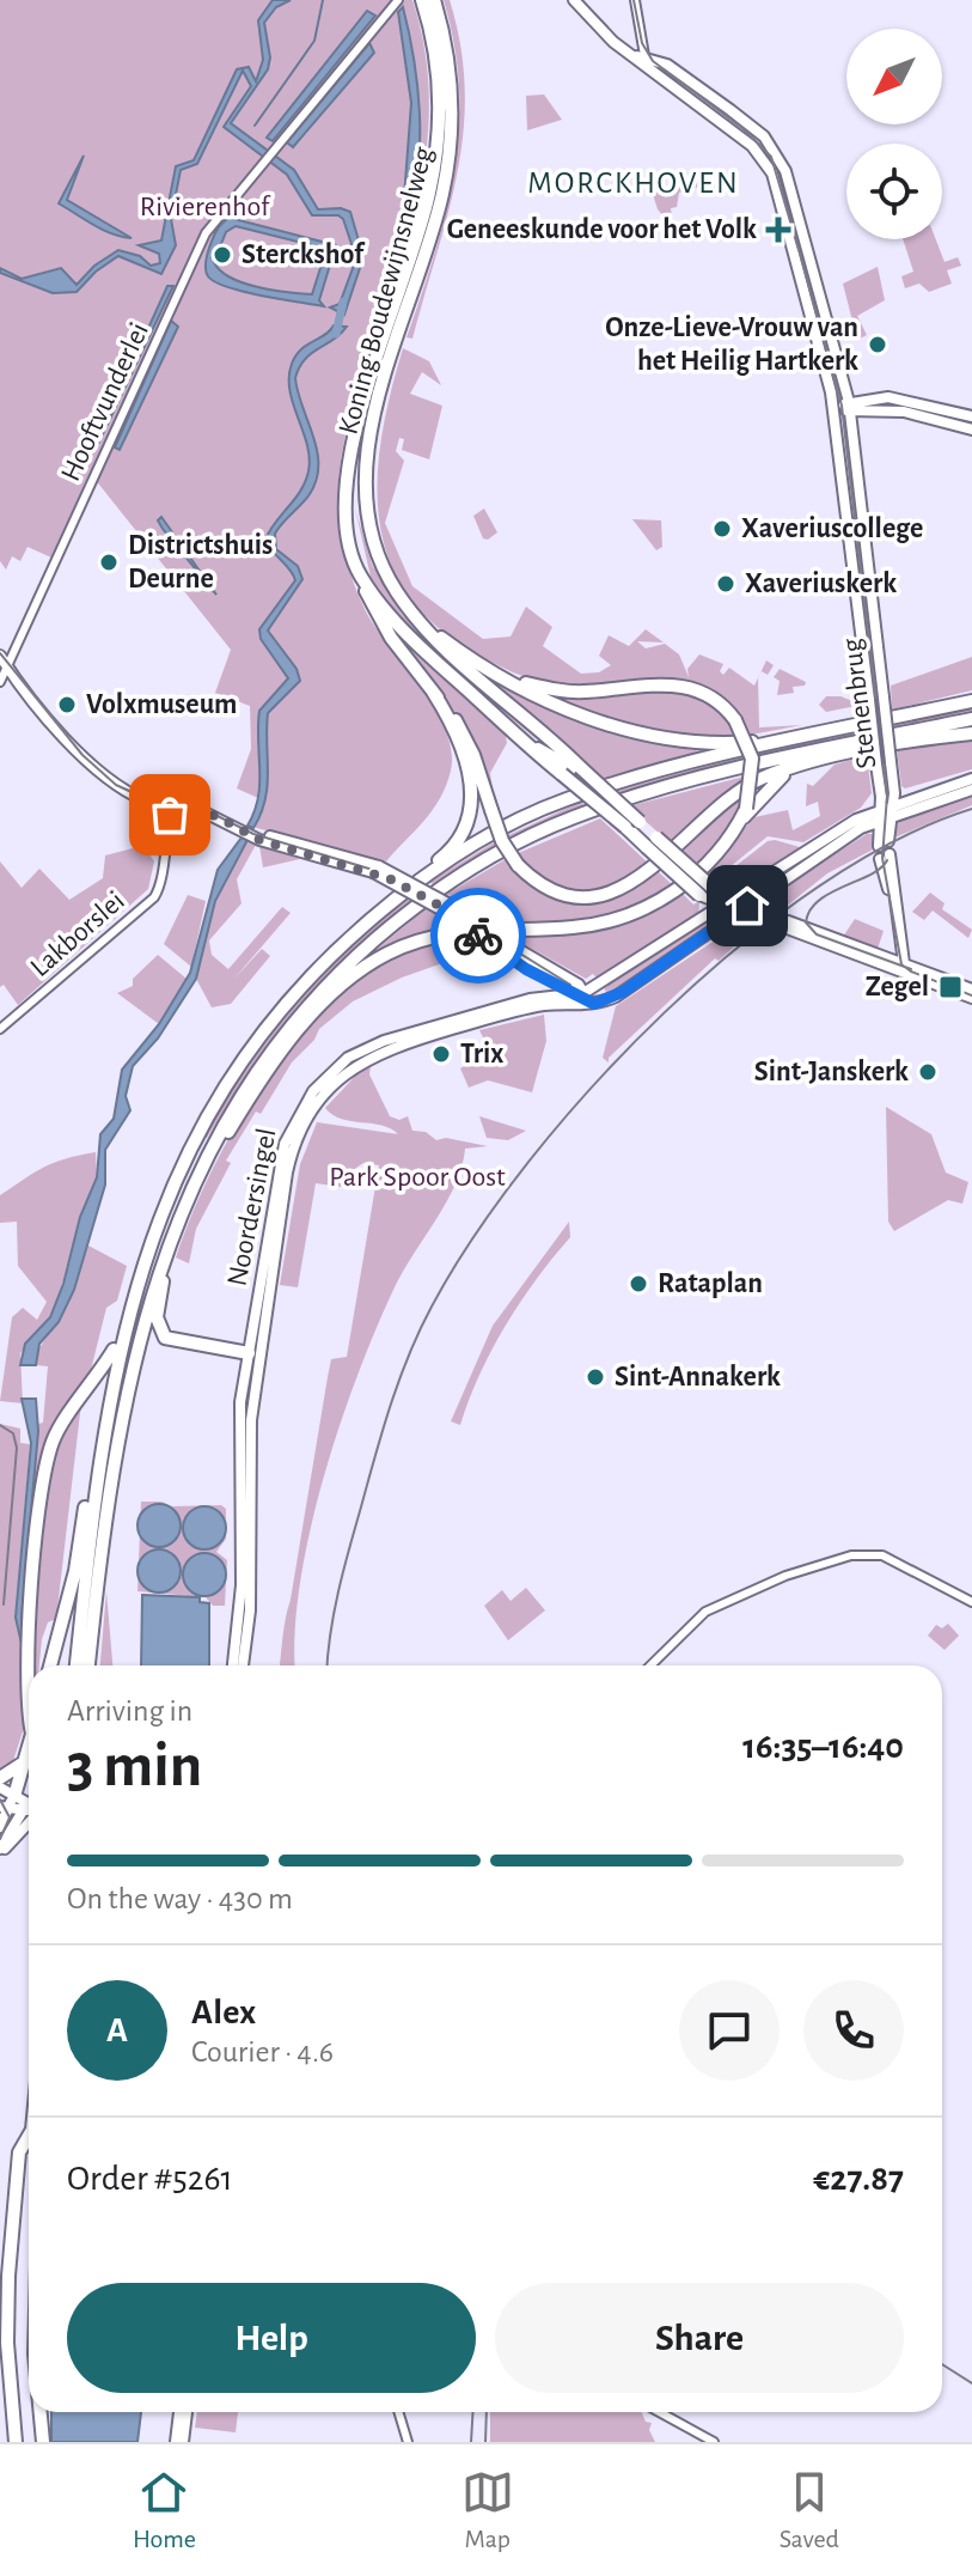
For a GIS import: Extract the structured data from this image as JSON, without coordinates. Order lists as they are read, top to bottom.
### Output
{
  "streets": {
    "highway": ["Koning Boudewijnsnelweg"],
    "main road": ["Stenenbrug", "Noordersingel"],
    "street": ["Hooftvunderlei", "Lakborslei"]
  },
  "crossings": [
    ["Stenenbrug", "Noordersingel"]
  ],
  "districts": ["MORCKHOVEN"],
  "parks": ["Rivierenhof", "Park Spoor Oost"],
  "places": {
    "health": ["Geneeskunde voor het Volk"],
    "other": [
      "Sterckshof",
      "Onze-Lieve-Vrouw van het Heilig Hartkerk",
      "Xaveriuscollege",
      "Districtshuis Deurne",
      "Xaveriuskerk",
      "Volxmuseum",
      "Trix",
      "Sint-Janskerk",
      "Rataplan",
      "Sint-Annakerk"
    ],
    "transit": ["Zegel"]
  },
  "north": "bottom left",
  "page": {
    "heading": ["3 min", "Arriving in", "16:35–16:40"],
    "panel": [
      "Alex",
      "Courier · 4.6",
      "Order #5261",
      "€27.87"
    ],
    "bar": "On the way · 430 m",
    "round": "A",
    "buttons": ["Help", "Share"],
    "tabs": ["Home", "Map", "Saved"]
  }
}
